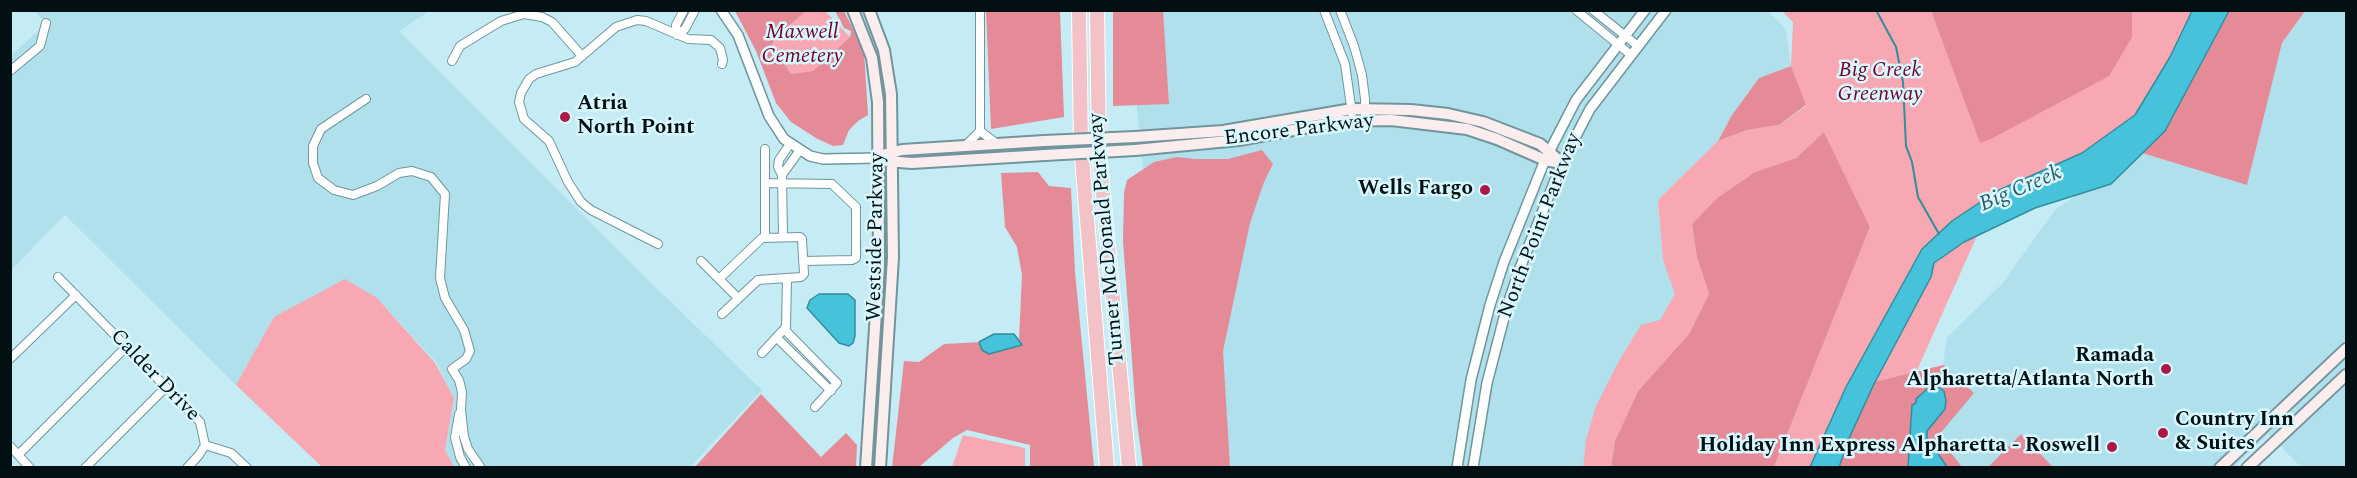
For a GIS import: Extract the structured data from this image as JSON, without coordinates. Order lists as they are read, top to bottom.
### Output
{
  "streets": {
    "highway": ["Turner McDonald Parkway"],
    "main road": ["Encore Parkway", "Westside Parkway"],
    "street": ["North Point Parkway", "Calder Drive"]
  },
  "crossings": [
    ["Encore Parkway", "North Point Parkway"],
    ["Encore Parkway", "Westside Parkway"]
  ],
  "water": ["Big Creek"],
  "parks": ["Maxwell Cemetery", "Big Creek Greenway"],
  "places": [
    "Atria North Point",
    "Wells Fargo",
    "Ramada Alpharetta/Atlanta North",
    "Country Inn & Suites",
    "Holiday Inn Express Alpharetta - Roswell"
  ]
}
